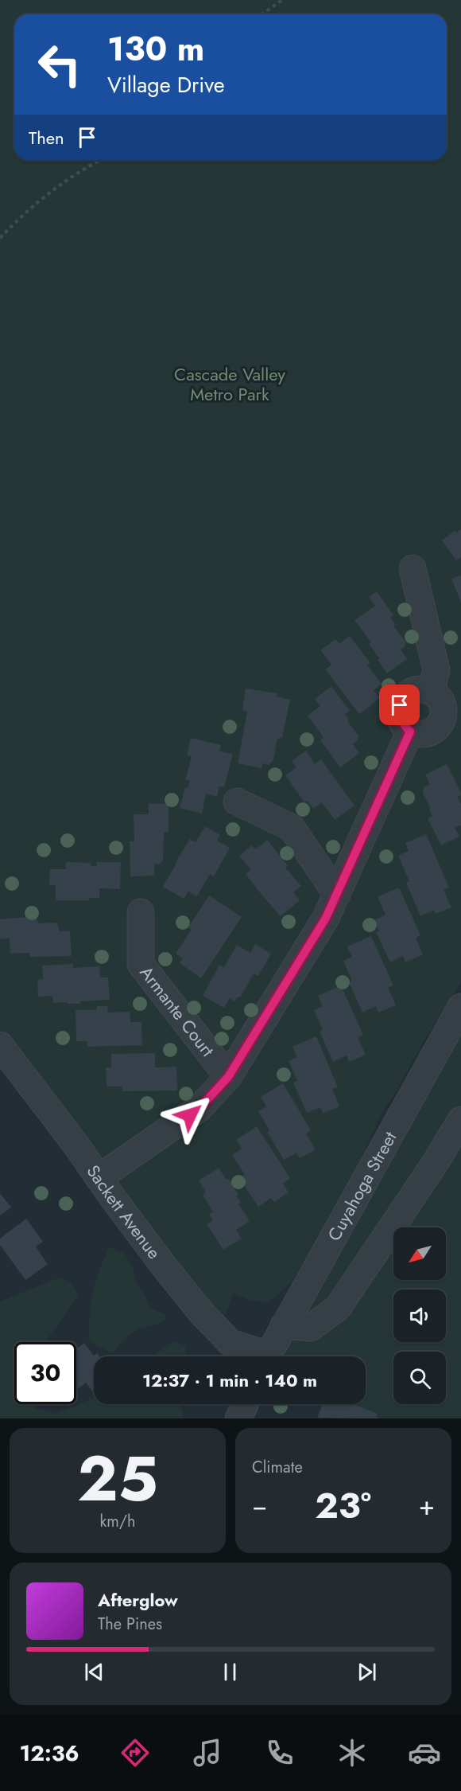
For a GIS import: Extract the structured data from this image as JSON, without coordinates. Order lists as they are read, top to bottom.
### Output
{
  "streets": {
    "street": ["Armante Court", "Cuyahoga Street", "Sackett Avenue"]
  },
  "parks": ["Cascade Valley Metro Park"],
  "north": "bottom left",
  "page": {
    "turn": ["130 m", "Village Drive"],
    "then": "Then",
    "limit": "30",
    "trip": "12:37 · 1 min · 140 m",
    "tile": [
      ["25", "km/h"],
      "Climate"
    ],
    "heat": ["−", "23°", "+"],
    "song": ["Afterglow", "The Pines"],
    "tabs": "12:36"
  }
}
